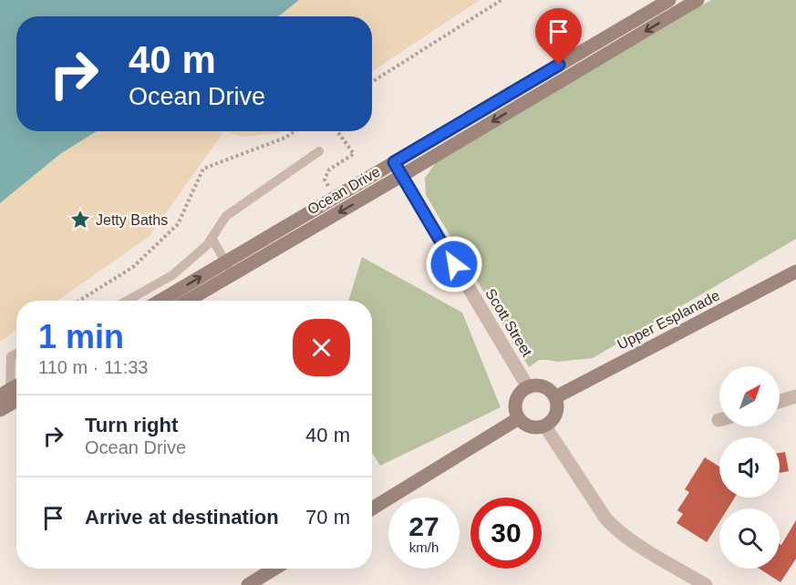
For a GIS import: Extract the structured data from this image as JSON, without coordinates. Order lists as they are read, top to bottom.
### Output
{
  "streets": {
    "main road": ["Ocean Drive", "Upper Esplanade"],
    "street": ["Scott Street"]
  },
  "crossings": [
    ["Ocean Drive", "Scott Street"],
    ["Upper Esplanade", "Scott Street"]
  ],
  "places": {
    "place": ["Jetty Baths"]
  },
  "north": "top right",
  "page": {
    "turn": ["40 m", "Ocean Drive"],
    "heading": ["1 min", "110 m · 11:33"],
    "list": [
      {
        "name": "Turn right",
        "note": "Ocean Drive",
        "value": "40 m"
      },
      {
        "name": "Arrive at destination",
        "value": "70 m"
      }
    ],
    "speed": "27 km/h",
    "limit": "30"
  }
}
